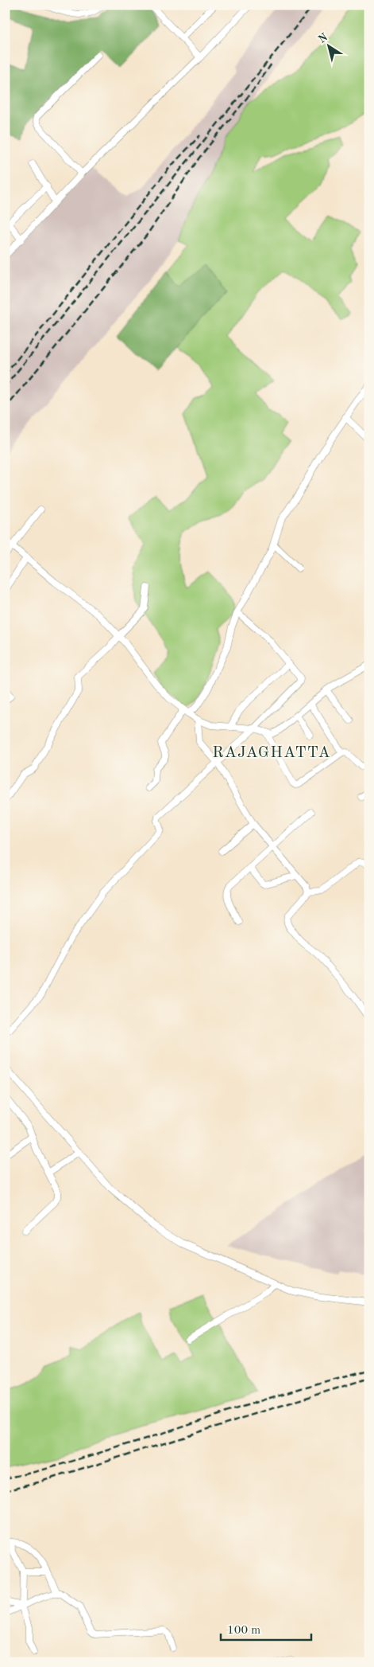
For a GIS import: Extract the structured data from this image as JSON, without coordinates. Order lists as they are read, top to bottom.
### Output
{
  "districts": ["RAJAGHATTA"],
  "scale_bar": "100 m",
  "north": "top left"
}
